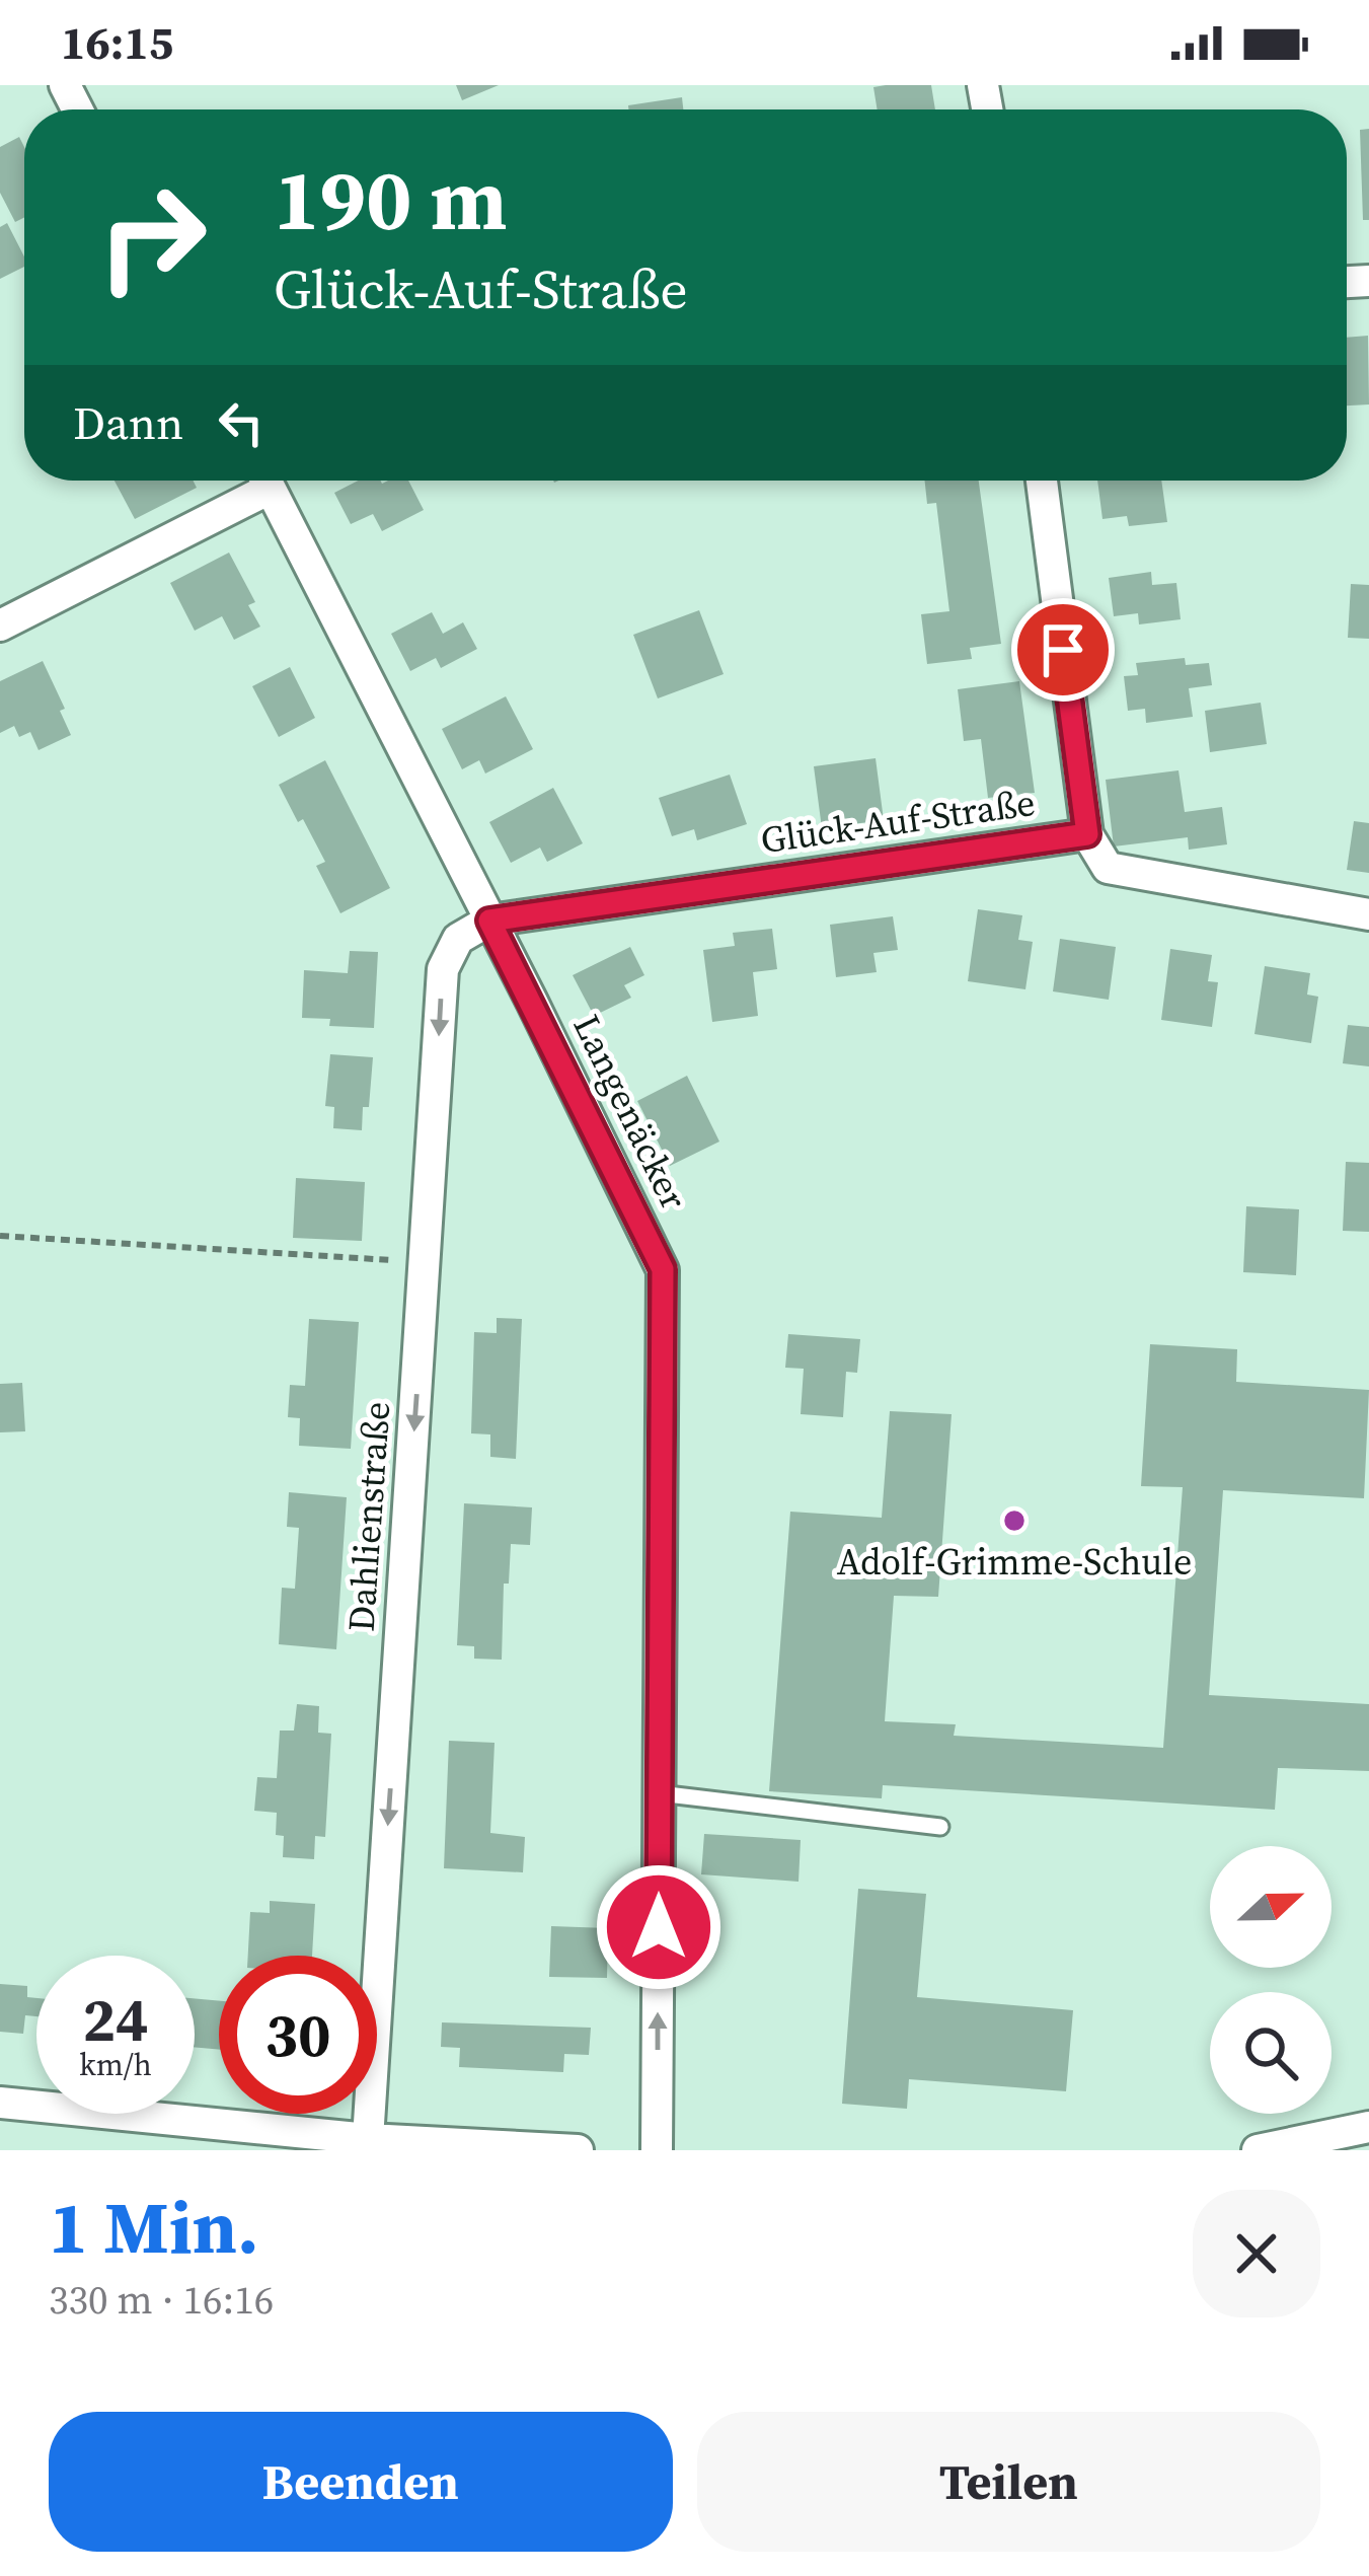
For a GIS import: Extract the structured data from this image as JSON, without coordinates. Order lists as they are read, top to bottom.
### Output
{
  "streets": {
    "street": ["Glück-Auf-Straße", "Langenäcker", "Dahlienstraße"]
  },
  "crossings": [
    ["Glück-Auf-Straße", "Langenäcker"],
    ["Glück-Auf-Straße", "Dahlienstraße"],
    ["Langenäcker", "Dahlienstraße"]
  ],
  "one_way": ["Dahlienstraße"],
  "places": ["Adolf-Grimme-Schule"],
  "north": "right",
  "page": {
    "status": "16:15",
    "turn": ["190 m", "Glück-Auf-Straße"],
    "then": "Dann",
    "speed": "24 km/h",
    "limit": "30",
    "heading": ["1 Min.", "330 m · 16:16"],
    "buttons": ["Beenden", "Teilen"]
  }
}
